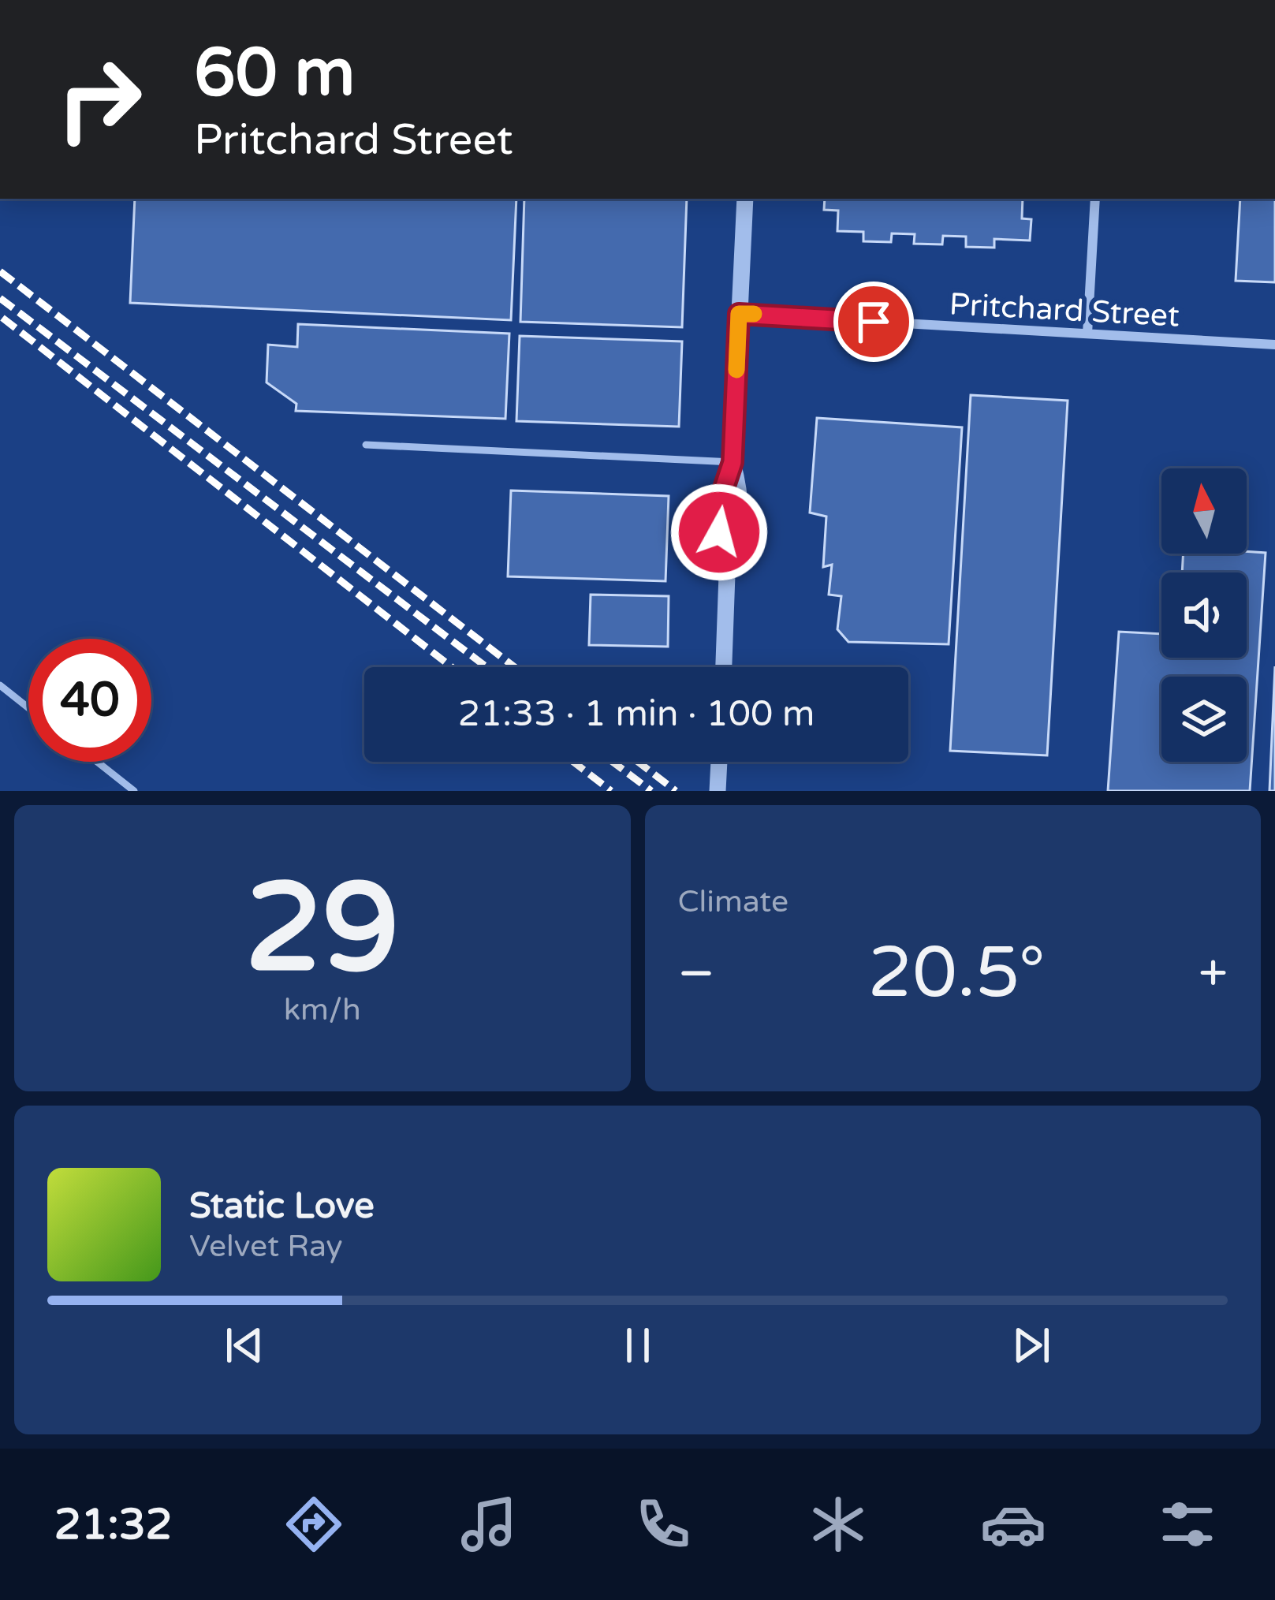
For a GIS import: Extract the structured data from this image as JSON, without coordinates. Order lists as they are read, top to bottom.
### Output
{
  "streets": {
    "street": ["Pritchard Street"]
  },
  "north": "top",
  "page": {
    "turn": ["60 m", "Pritchard Street"],
    "limit": "40",
    "trip": "21:33 · 1 min · 100 m",
    "tile": [
      ["29", "km/h"],
      "Climate"
    ],
    "heat": ["−", "20.5°", "+"],
    "song": ["Static Love", "Velvet Ray"],
    "tabs": "21:32"
  }
}
